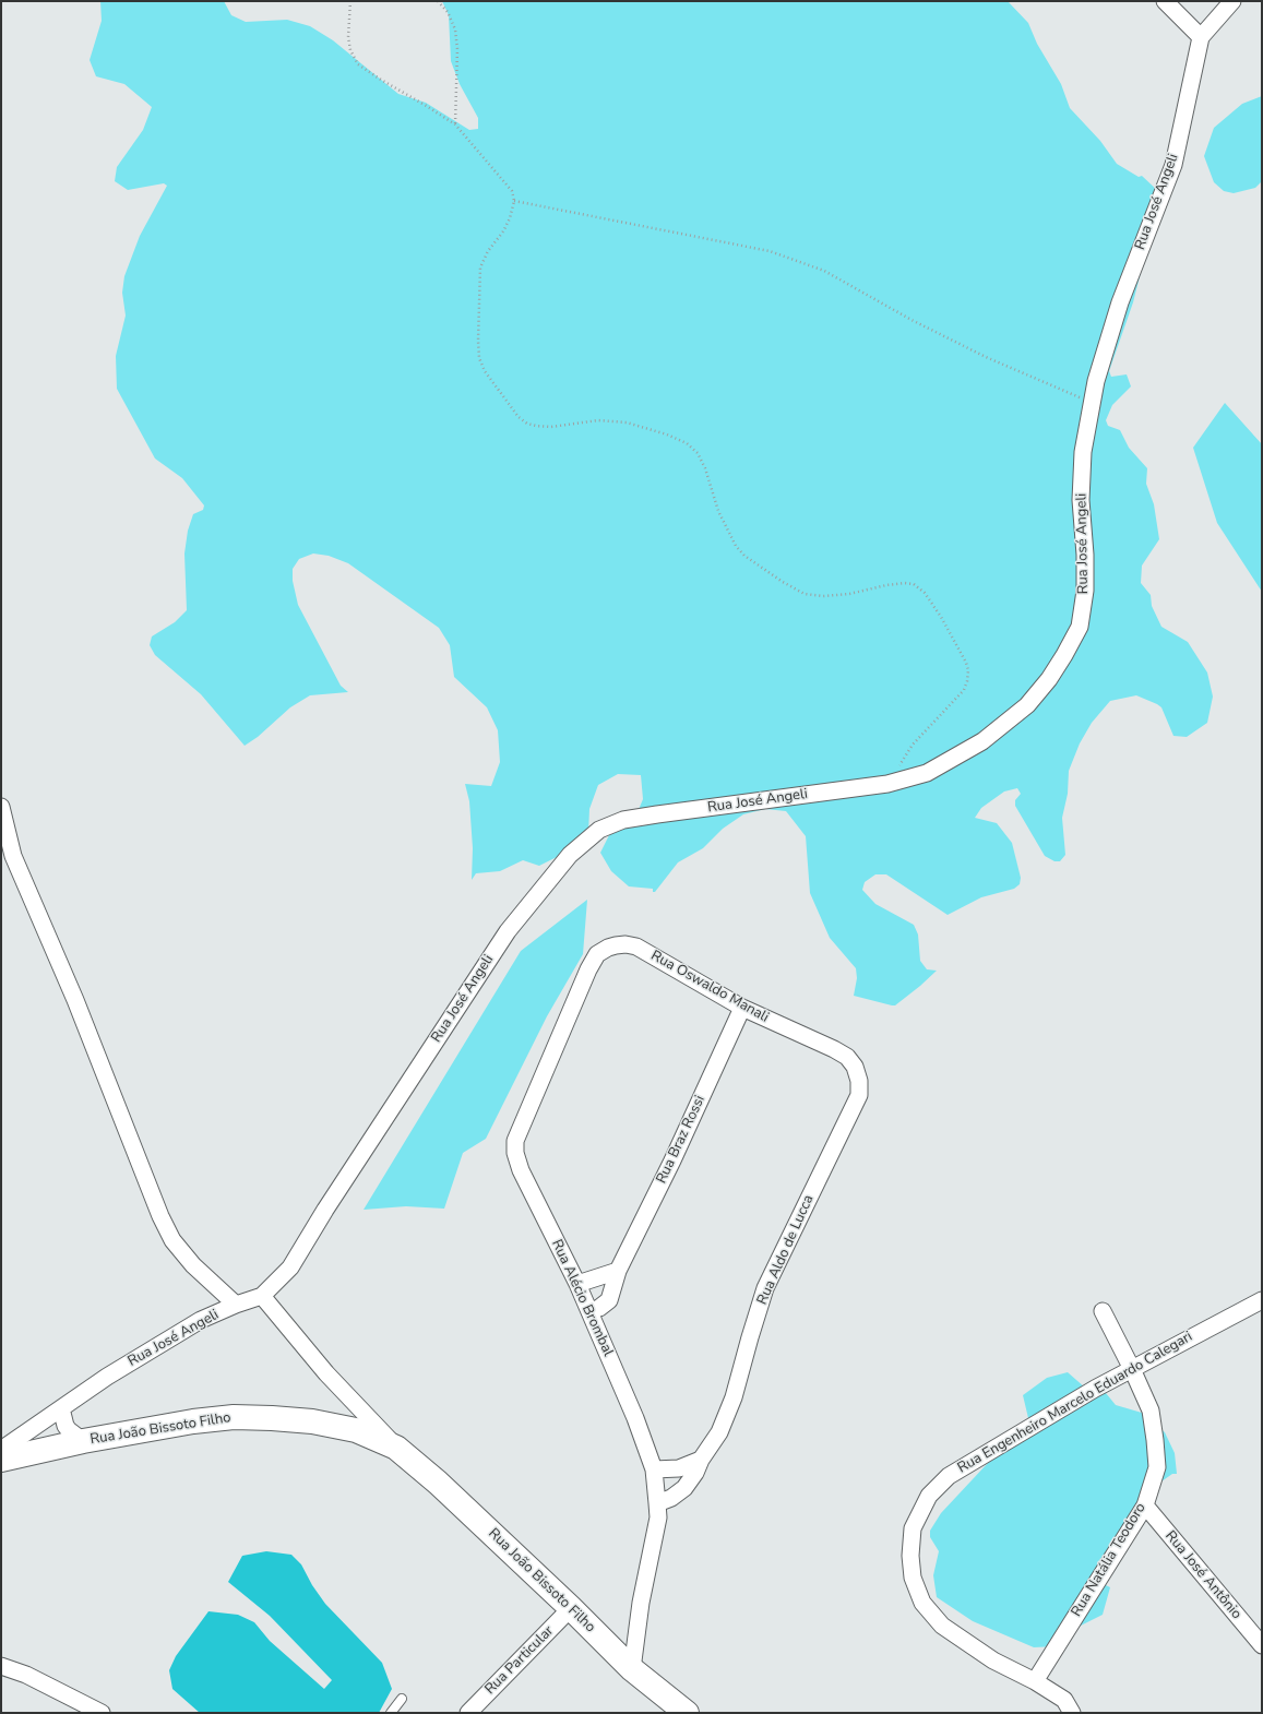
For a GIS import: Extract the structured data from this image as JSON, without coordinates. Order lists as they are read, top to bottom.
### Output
{
  "streets": {
    "main road": ["Rua João Bissoto Filho"],
    "street": [
      "Rua José Angeli",
      "Rua Oswaldo Manali",
      "Rua Braz Rossi",
      "Rua Aldo de Lucca",
      "Rua Alécio Brombal",
      "Rua Engenheiro Marcelo Eduardo Calegari",
      "Rua Natália Teodoro",
      "Rua José Antônio",
      "Rua Particular"
    ]
  },
  "crossings": [
    ["Rua José Angeli", "Rua João Bissoto Filho"],
    ["Rua Oswaldo Manali", "Rua Braz Rossi"],
    ["Rua Oswaldo Manali", "Rua Aldo de Lucca"],
    ["Rua Oswaldo Manali", "Rua Alécio Brombal"],
    ["Rua Braz Rossi", "Rua Alécio Brombal"],
    ["Rua Aldo de Lucca", "Rua Alécio Brombal"],
    ["Rua Alécio Brombal", "Rua João Bissoto Filho"],
    ["Rua Engenheiro Marcelo Eduardo Calegari", "Rua Natália Teodoro"],
    ["Rua João Bissoto Filho", "Rua Particular"],
    ["Rua Natália Teodoro", "Rua José Antônio"]
  ]
}
